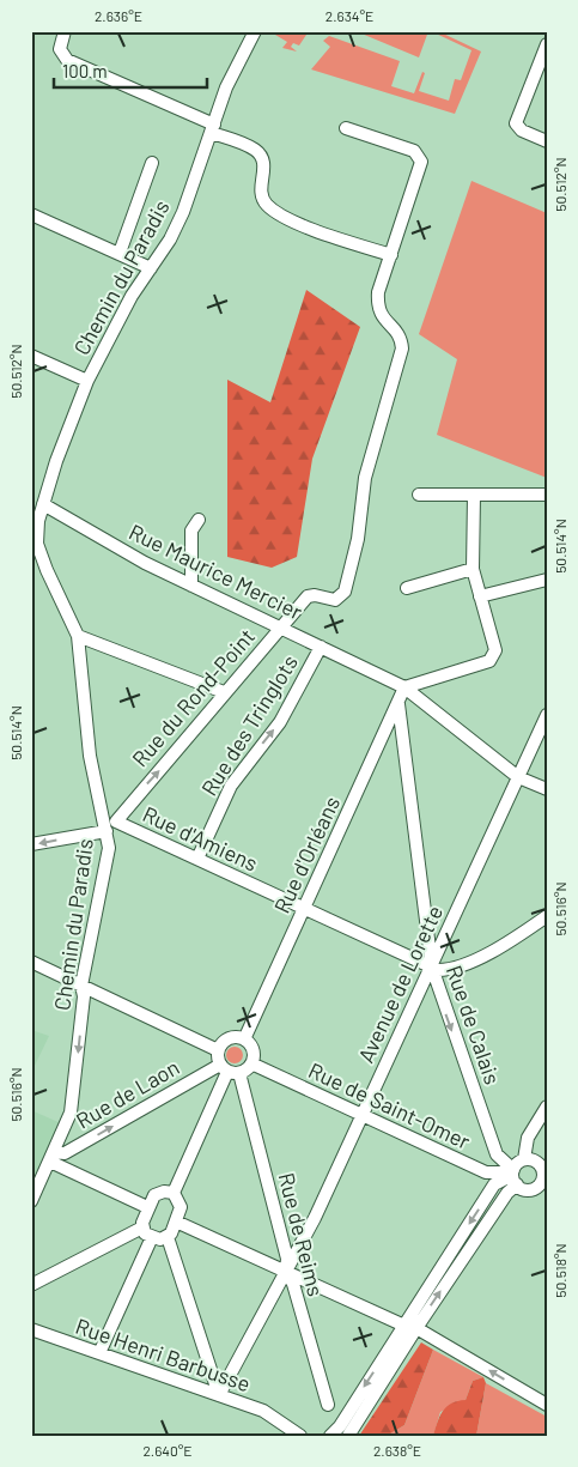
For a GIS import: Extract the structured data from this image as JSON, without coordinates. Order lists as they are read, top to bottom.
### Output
{
  "streets": {
    "street": [
      "Chemin du Paradis",
      "Rue Maurice Mercier",
      "Rue du Rond-Point",
      "Rue des Tringlots",
      "Rue d'Amiens",
      "Rue d'Orléans",
      "Avenue de Lorette",
      "Rue de Calais",
      "Rue de Laon",
      "Rue de Saint-Omer",
      "Rue de Reims",
      "Rue Henri Barbusse"
    ]
  },
  "crossings": [
    ["Chemin du Paradis", "Rue Maurice Mercier"],
    ["Chemin du Paradis", "Rue du Rond-Point"],
    ["Chemin du Paradis", "Rue d'Amiens"],
    ["Chemin du Paradis", "Rue de Laon"],
    ["Rue Maurice Mercier", "Rue du Rond-Point"],
    ["Rue Maurice Mercier", "Rue des Tringlots"],
    ["Rue Maurice Mercier", "Rue d'Orléans"],
    ["Rue Maurice Mercier", "Avenue de Lorette"],
    ["Rue du Rond-Point", "Rue d'Amiens"],
    ["Rue des Tringlots", "Rue d'Amiens"],
    ["Rue d'Amiens", "Rue d'Orléans"],
    ["Rue d'Amiens", "Avenue de Lorette"],
    ["Rue d'Amiens", "Rue de Calais"],
    ["Rue d'Orléans", "Rue de Calais"],
    ["Rue d'Orléans", "Rue de Laon"],
    ["Rue d'Orléans", "Rue de Saint-Omer"],
    ["Rue d'Orléans", "Rue de Reims"],
    ["Avenue de Lorette", "Rue de Calais"],
    ["Avenue de Lorette", "Rue de Saint-Omer"],
    ["Avenue de Lorette", "Rue de Reims"],
    ["Avenue de Lorette", "Rue Henri Barbusse"],
    ["Rue de Calais", "Rue de Saint-Omer"],
    ["Rue de Laon", "Rue de Saint-Omer"],
    ["Rue de Laon", "Rue de Reims"],
    ["Rue de Saint-Omer", "Rue de Reims"]
  ],
  "one_way": ["Rue des Tringlots", "Rue de Calais"],
  "scale_bar": "100 m",
  "coordinates": [
    "2.636°E",
    "2.634°E",
    "50.512°N",
    "50.514°N",
    "50.516°N",
    "50.518°N",
    "2.640°E",
    "2.638°E"
  ]
}
